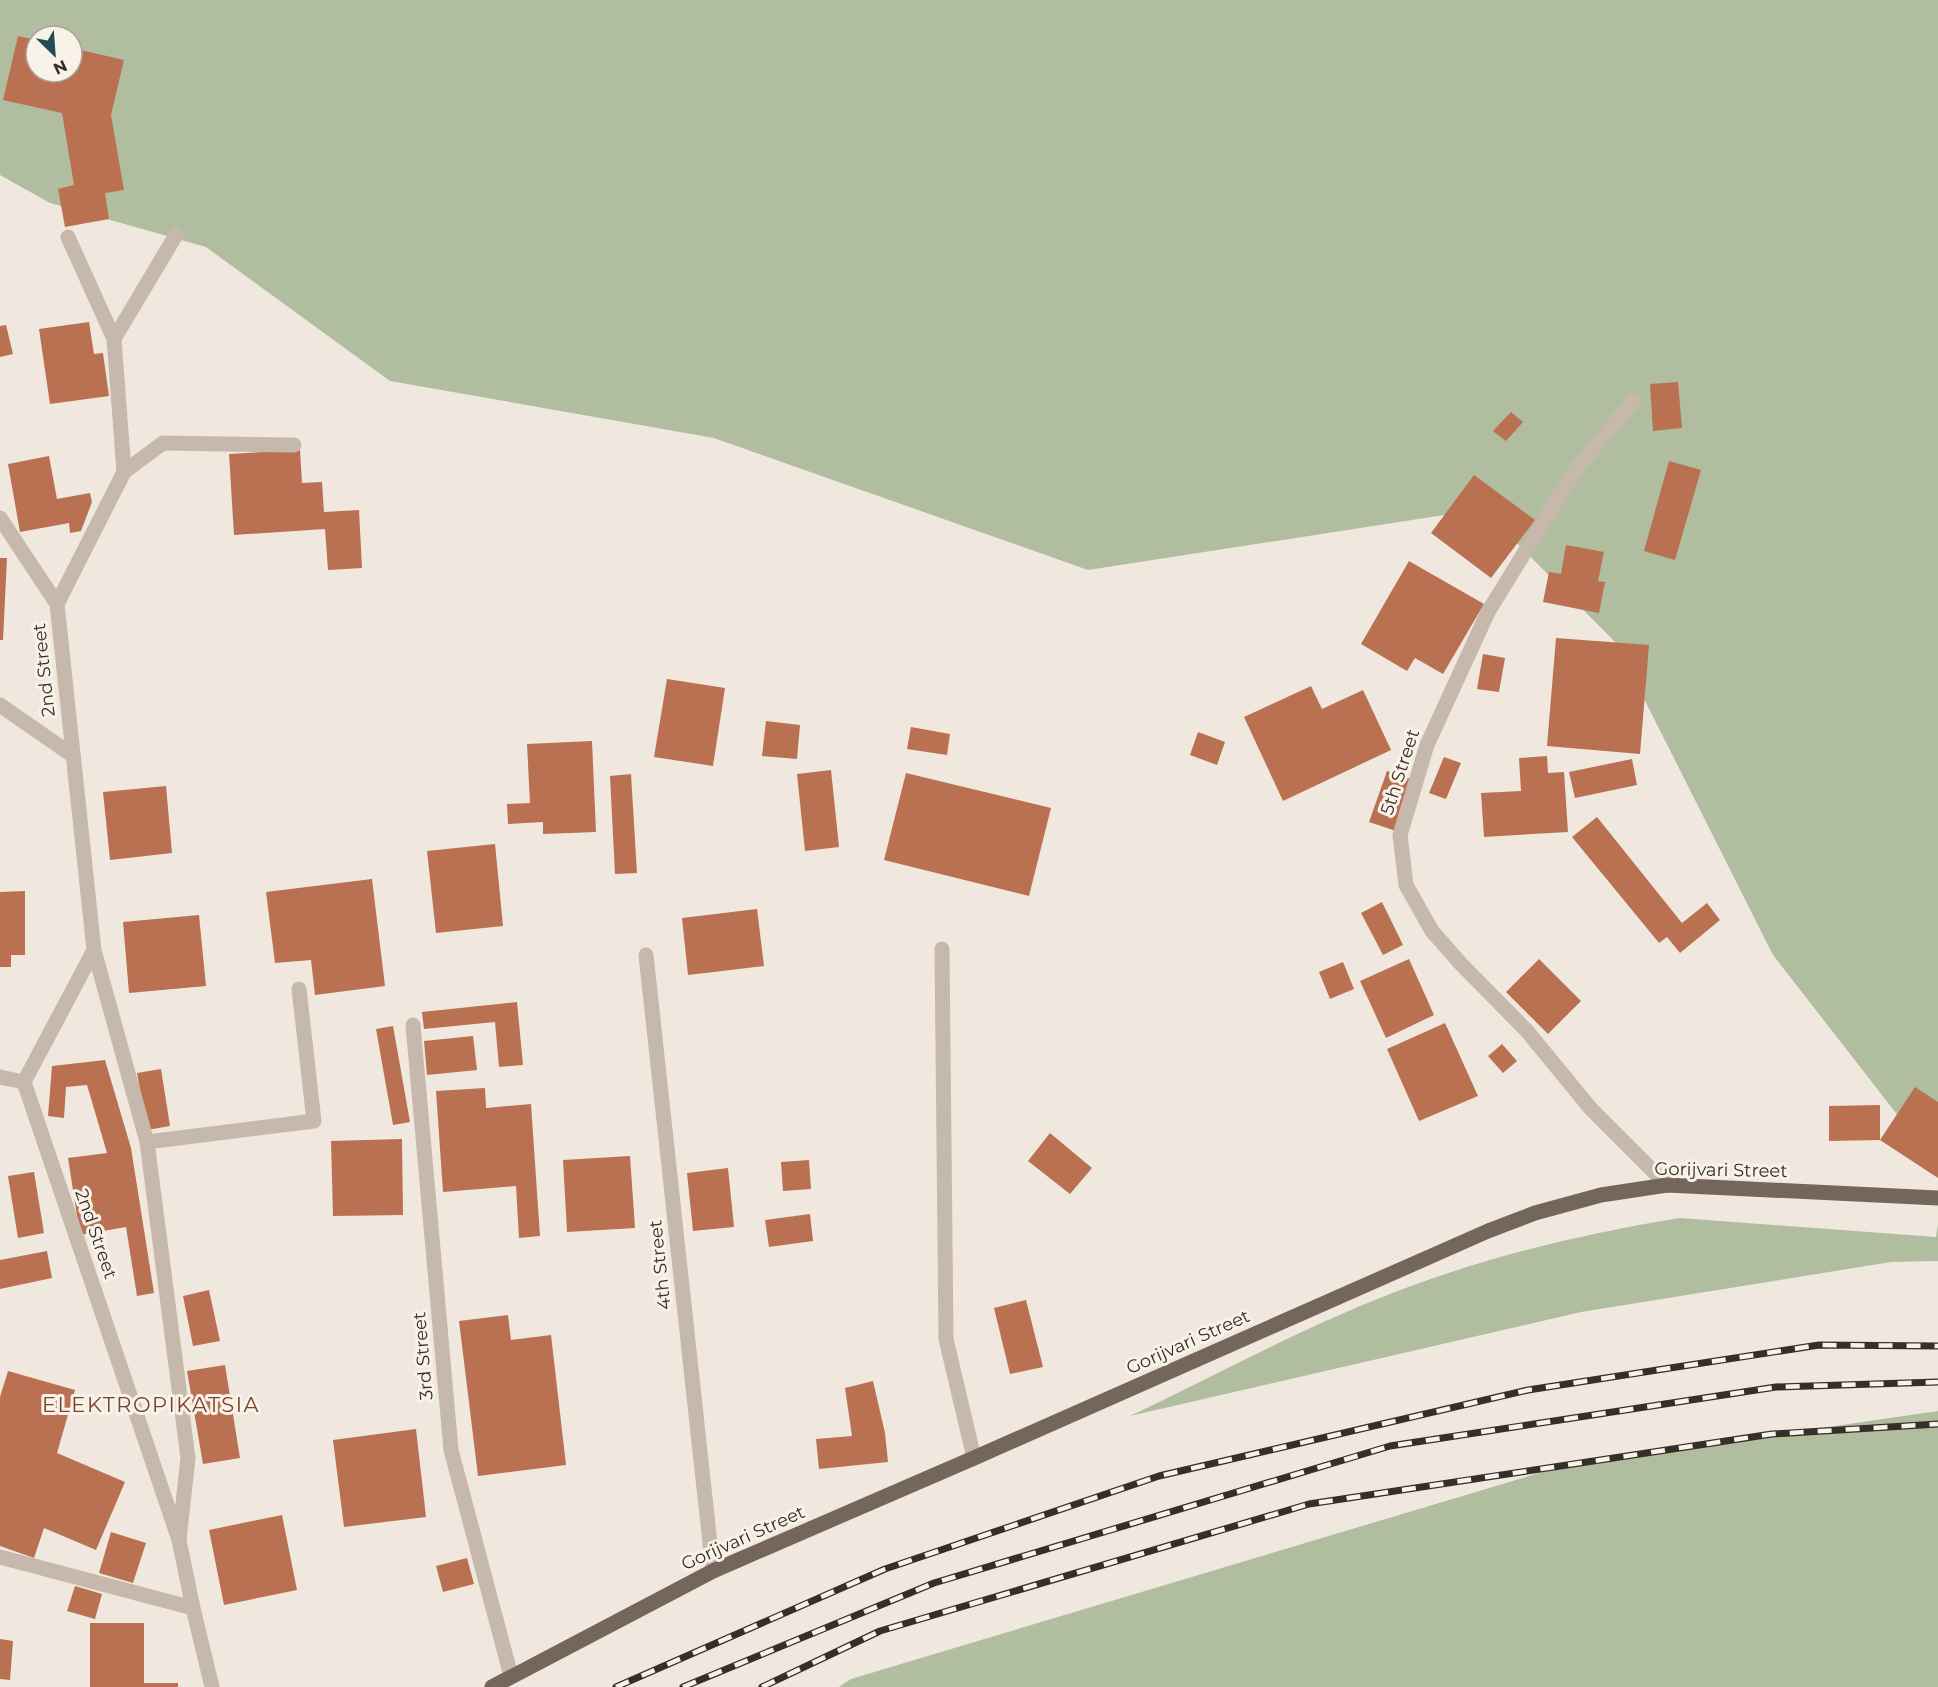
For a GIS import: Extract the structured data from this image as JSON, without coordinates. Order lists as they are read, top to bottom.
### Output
{
  "streets": {
    "main road": ["Gorijvari Street"],
    "street": [
      "2nd Street",
      "5th Street",
      "4th Street",
      "3rd Street"
    ]
  },
  "crossings": [
    ["5th Street", "Gorijvari Street"],
    ["Gorijvari Street", "4th Street"],
    ["Gorijvari Street", "3rd Street"]
  ],
  "districts": ["ELEKTROPIKATSIA"],
  "north": "bottom right"
}
